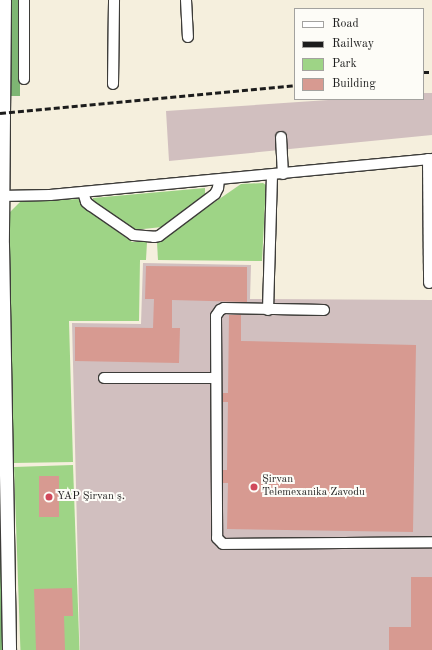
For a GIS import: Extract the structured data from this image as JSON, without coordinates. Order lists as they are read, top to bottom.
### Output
{
  "places": ["Şirvan Telemexanika Zavodu", "YAP Şirvan ş."],
  "legend": [
    "Road",
    "Railway",
    "Park",
    "Building"
  ]
}
